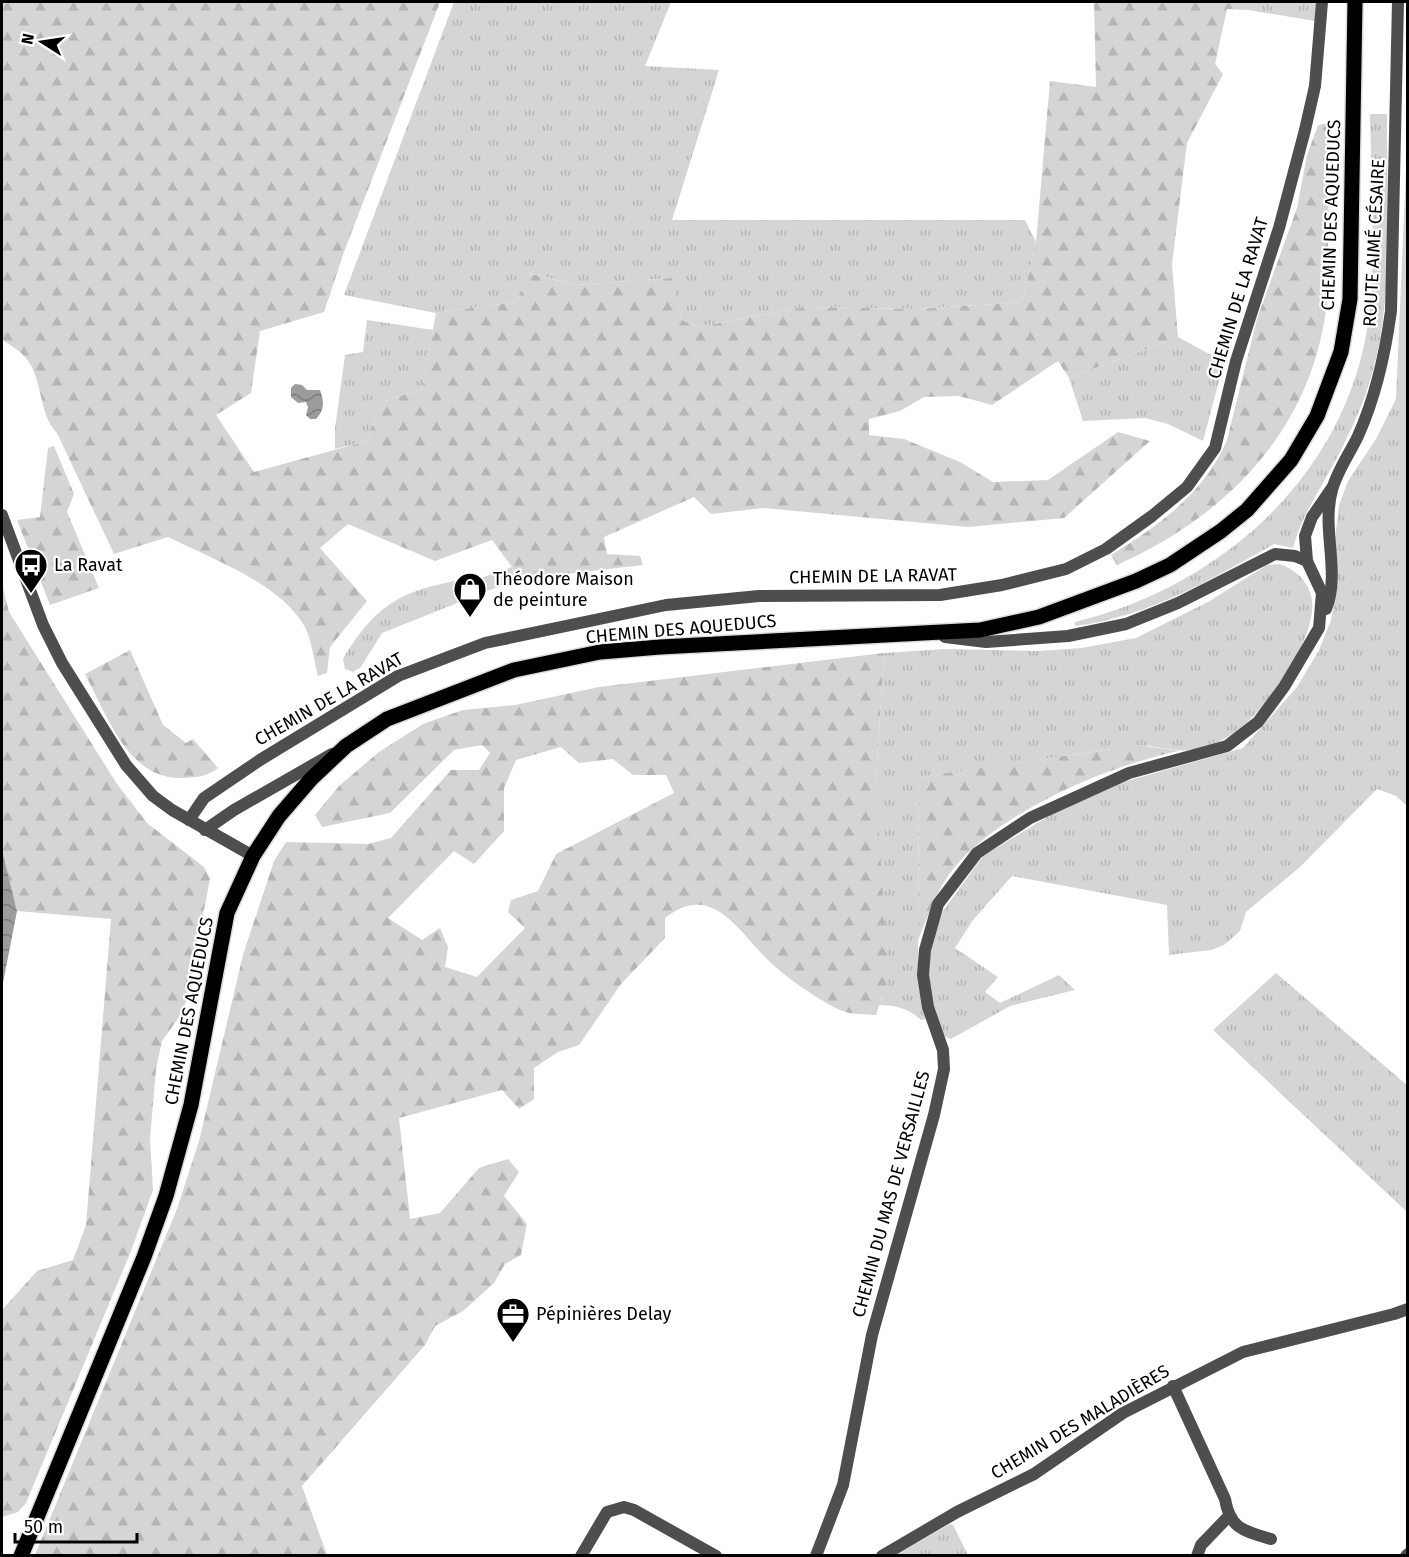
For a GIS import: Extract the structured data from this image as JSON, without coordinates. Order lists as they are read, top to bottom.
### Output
{
  "streets": {
    "main road": ["CHEMIN DES AQUEDUCS"],
    "street": [
      "ROUTE AIMÉ CÉSAIRE",
      "CHEMIN DE LA RAVAT",
      "CHEMIN DU MAS DE VERSAILLES",
      "CHEMIN DES MALADIÈRES"
    ]
  },
  "crossings": [
    ["ROUTE AIMÉ CÉSAIRE", "CHEMIN DU MAS DE VERSAILLES"]
  ],
  "places": {
    "bus stop": ["La Ravat"],
    "shop": ["Théodore Maison de peinture"],
    "office": ["Pépinières Delay"]
  },
  "scale_bar": "50 m",
  "north": "left"
}
